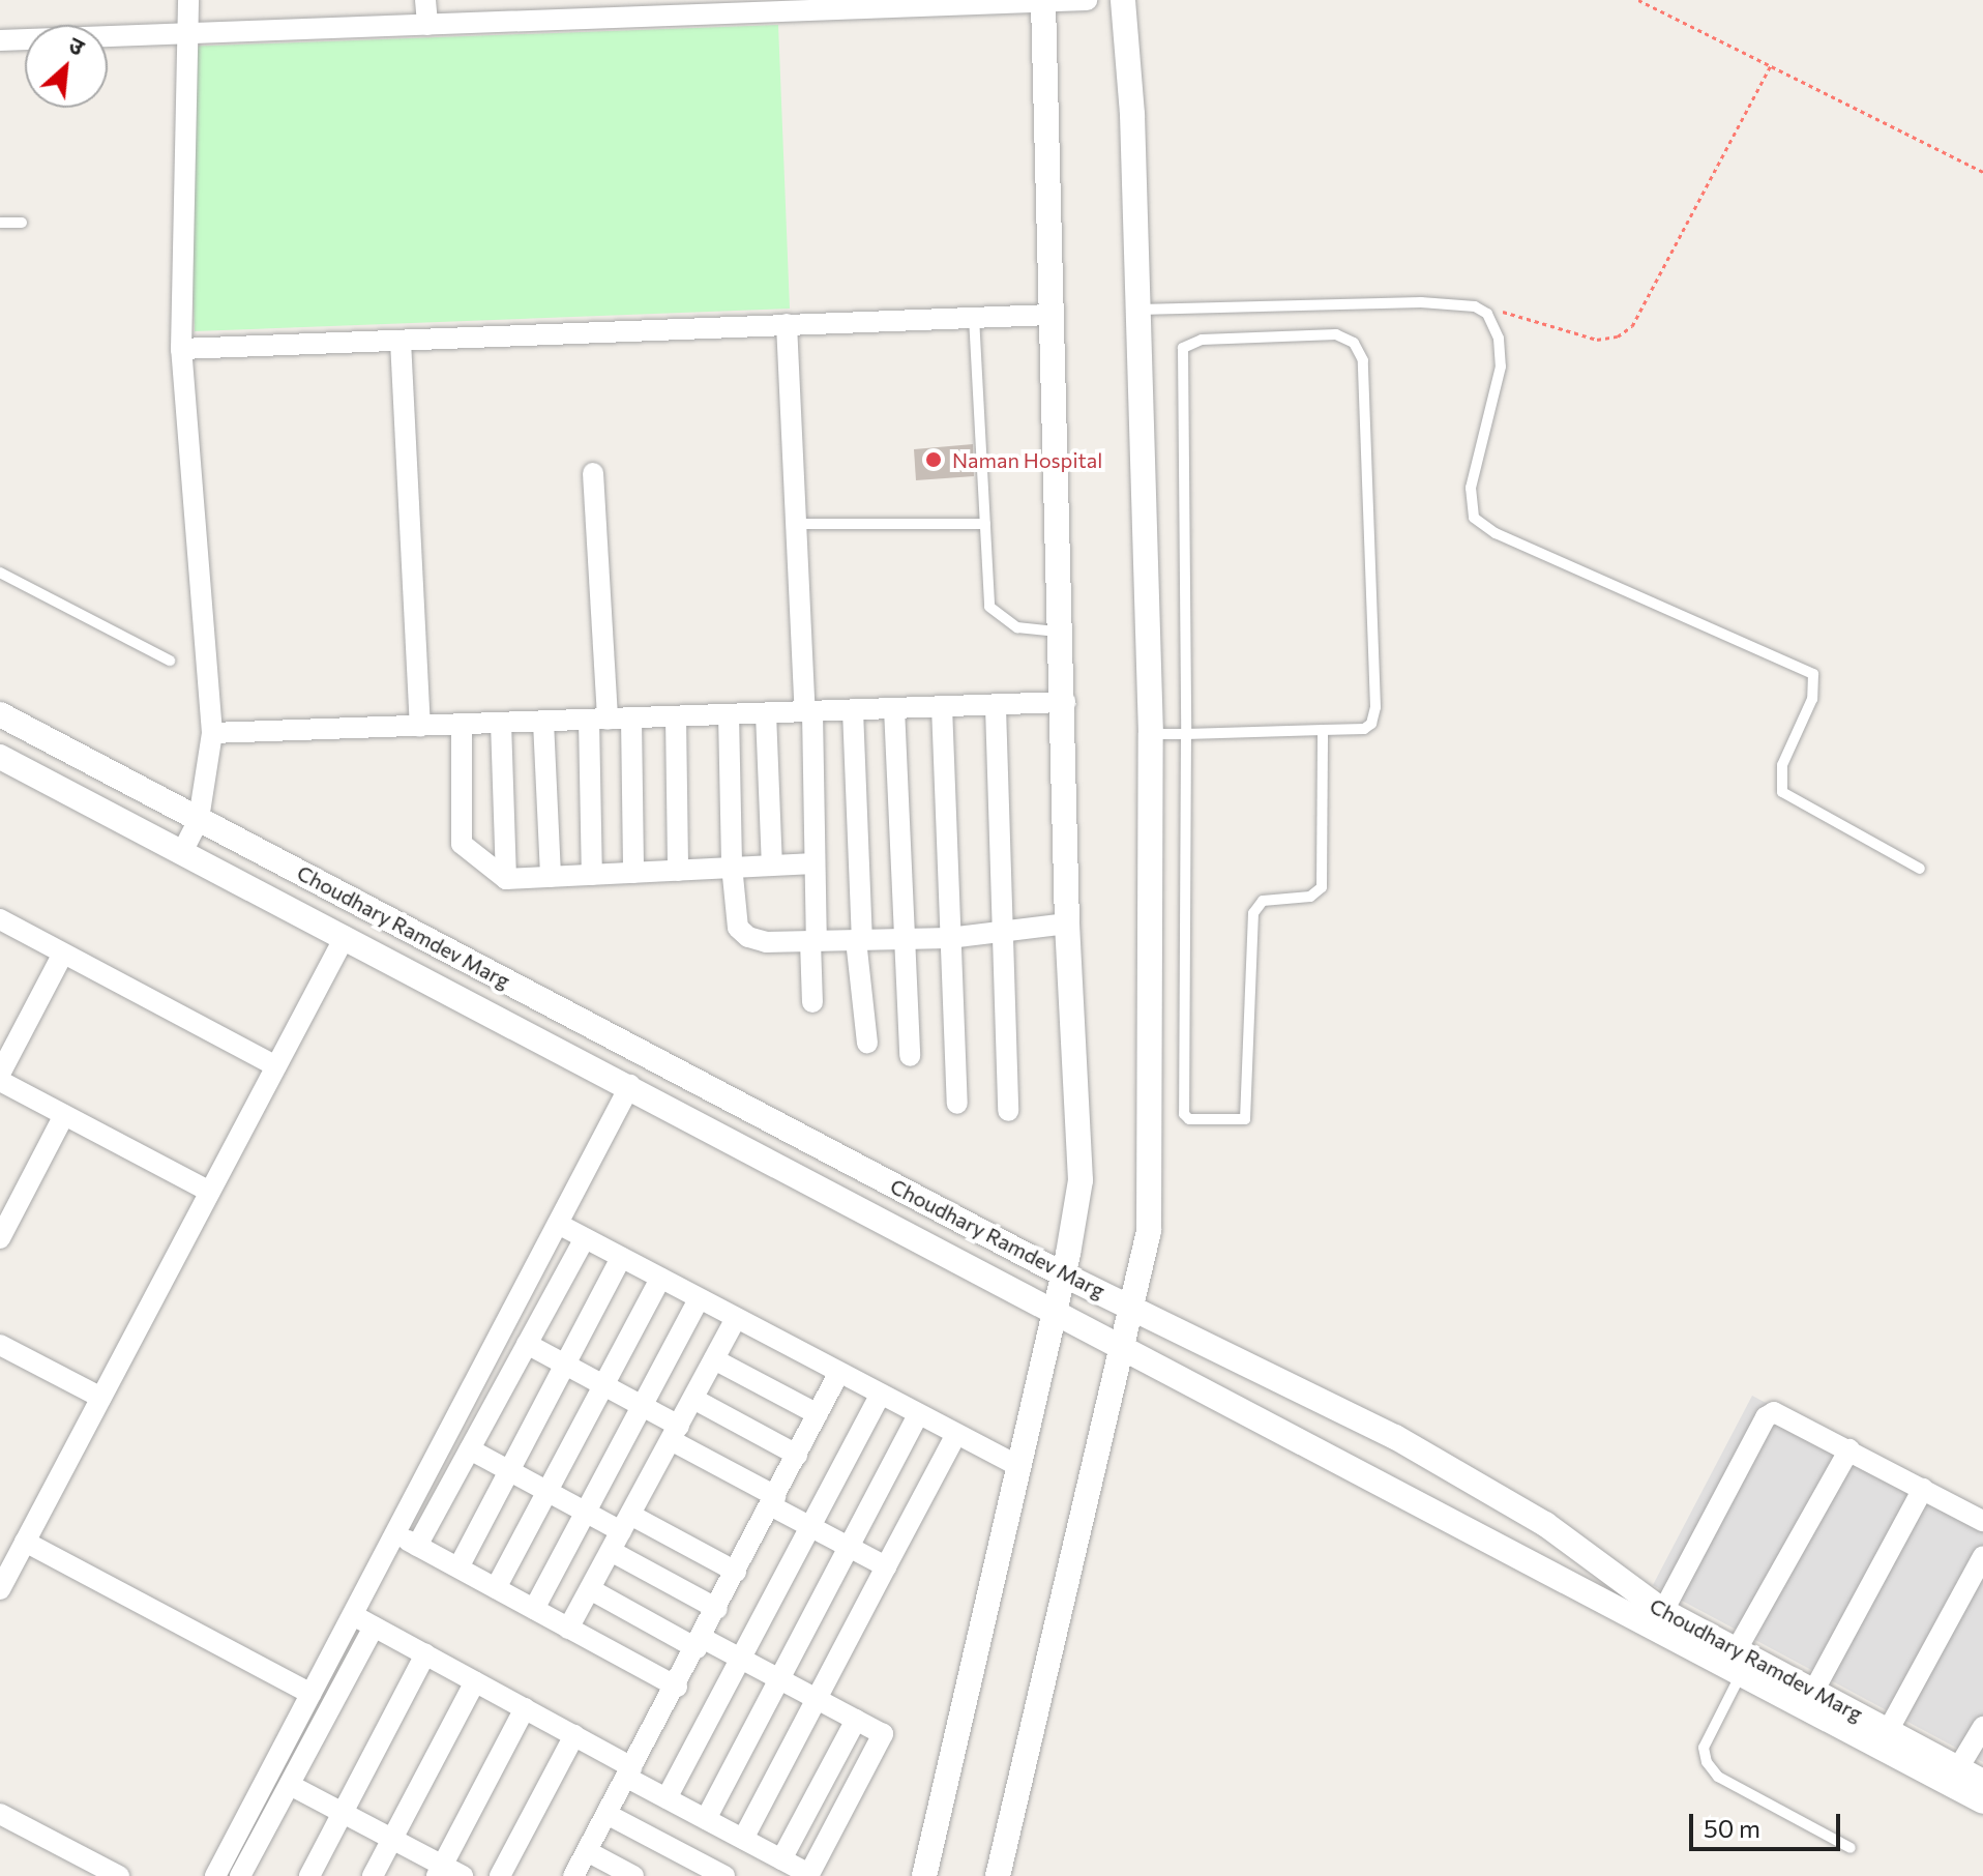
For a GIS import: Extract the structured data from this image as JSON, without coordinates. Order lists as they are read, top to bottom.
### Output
{
  "streets": {
    "street": ["Choudhary Ramdev Marg"]
  },
  "places": ["Naman Hospital"],
  "scale_bar": "50 m",
  "north": "top right"
}
